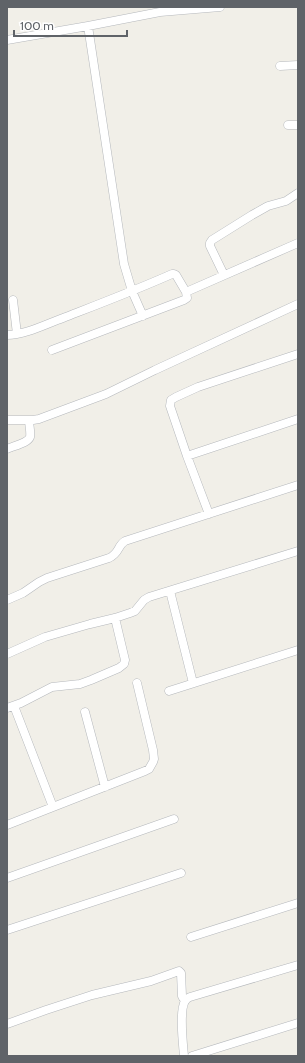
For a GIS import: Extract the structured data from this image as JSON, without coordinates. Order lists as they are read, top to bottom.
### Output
{
  "scale_bar": "100 m"
}
